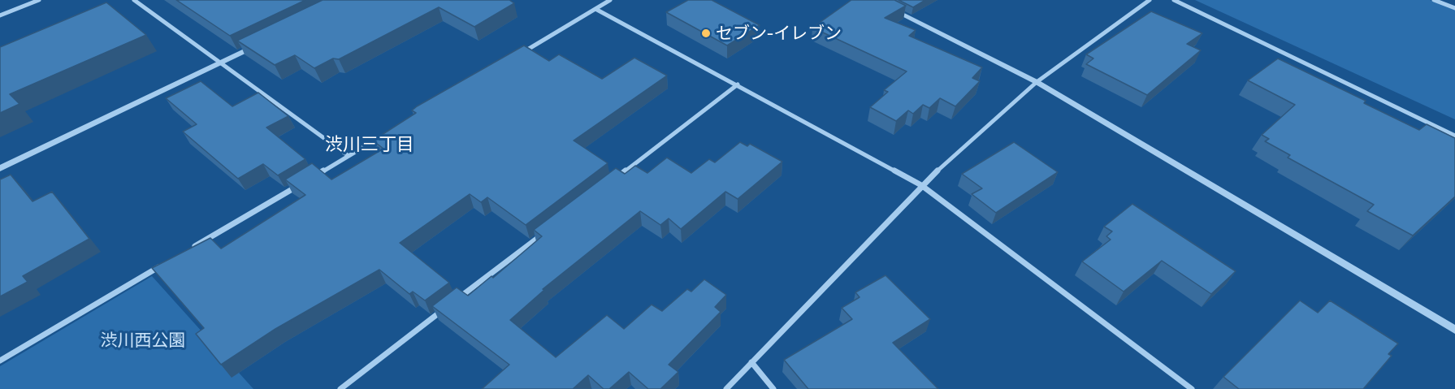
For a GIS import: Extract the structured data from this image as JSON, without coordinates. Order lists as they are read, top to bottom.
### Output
{
  "districts": ["渋川三丁目"],
  "parks": ["渋川西公園"],
  "places": ["セブン-イレブン"]
}
